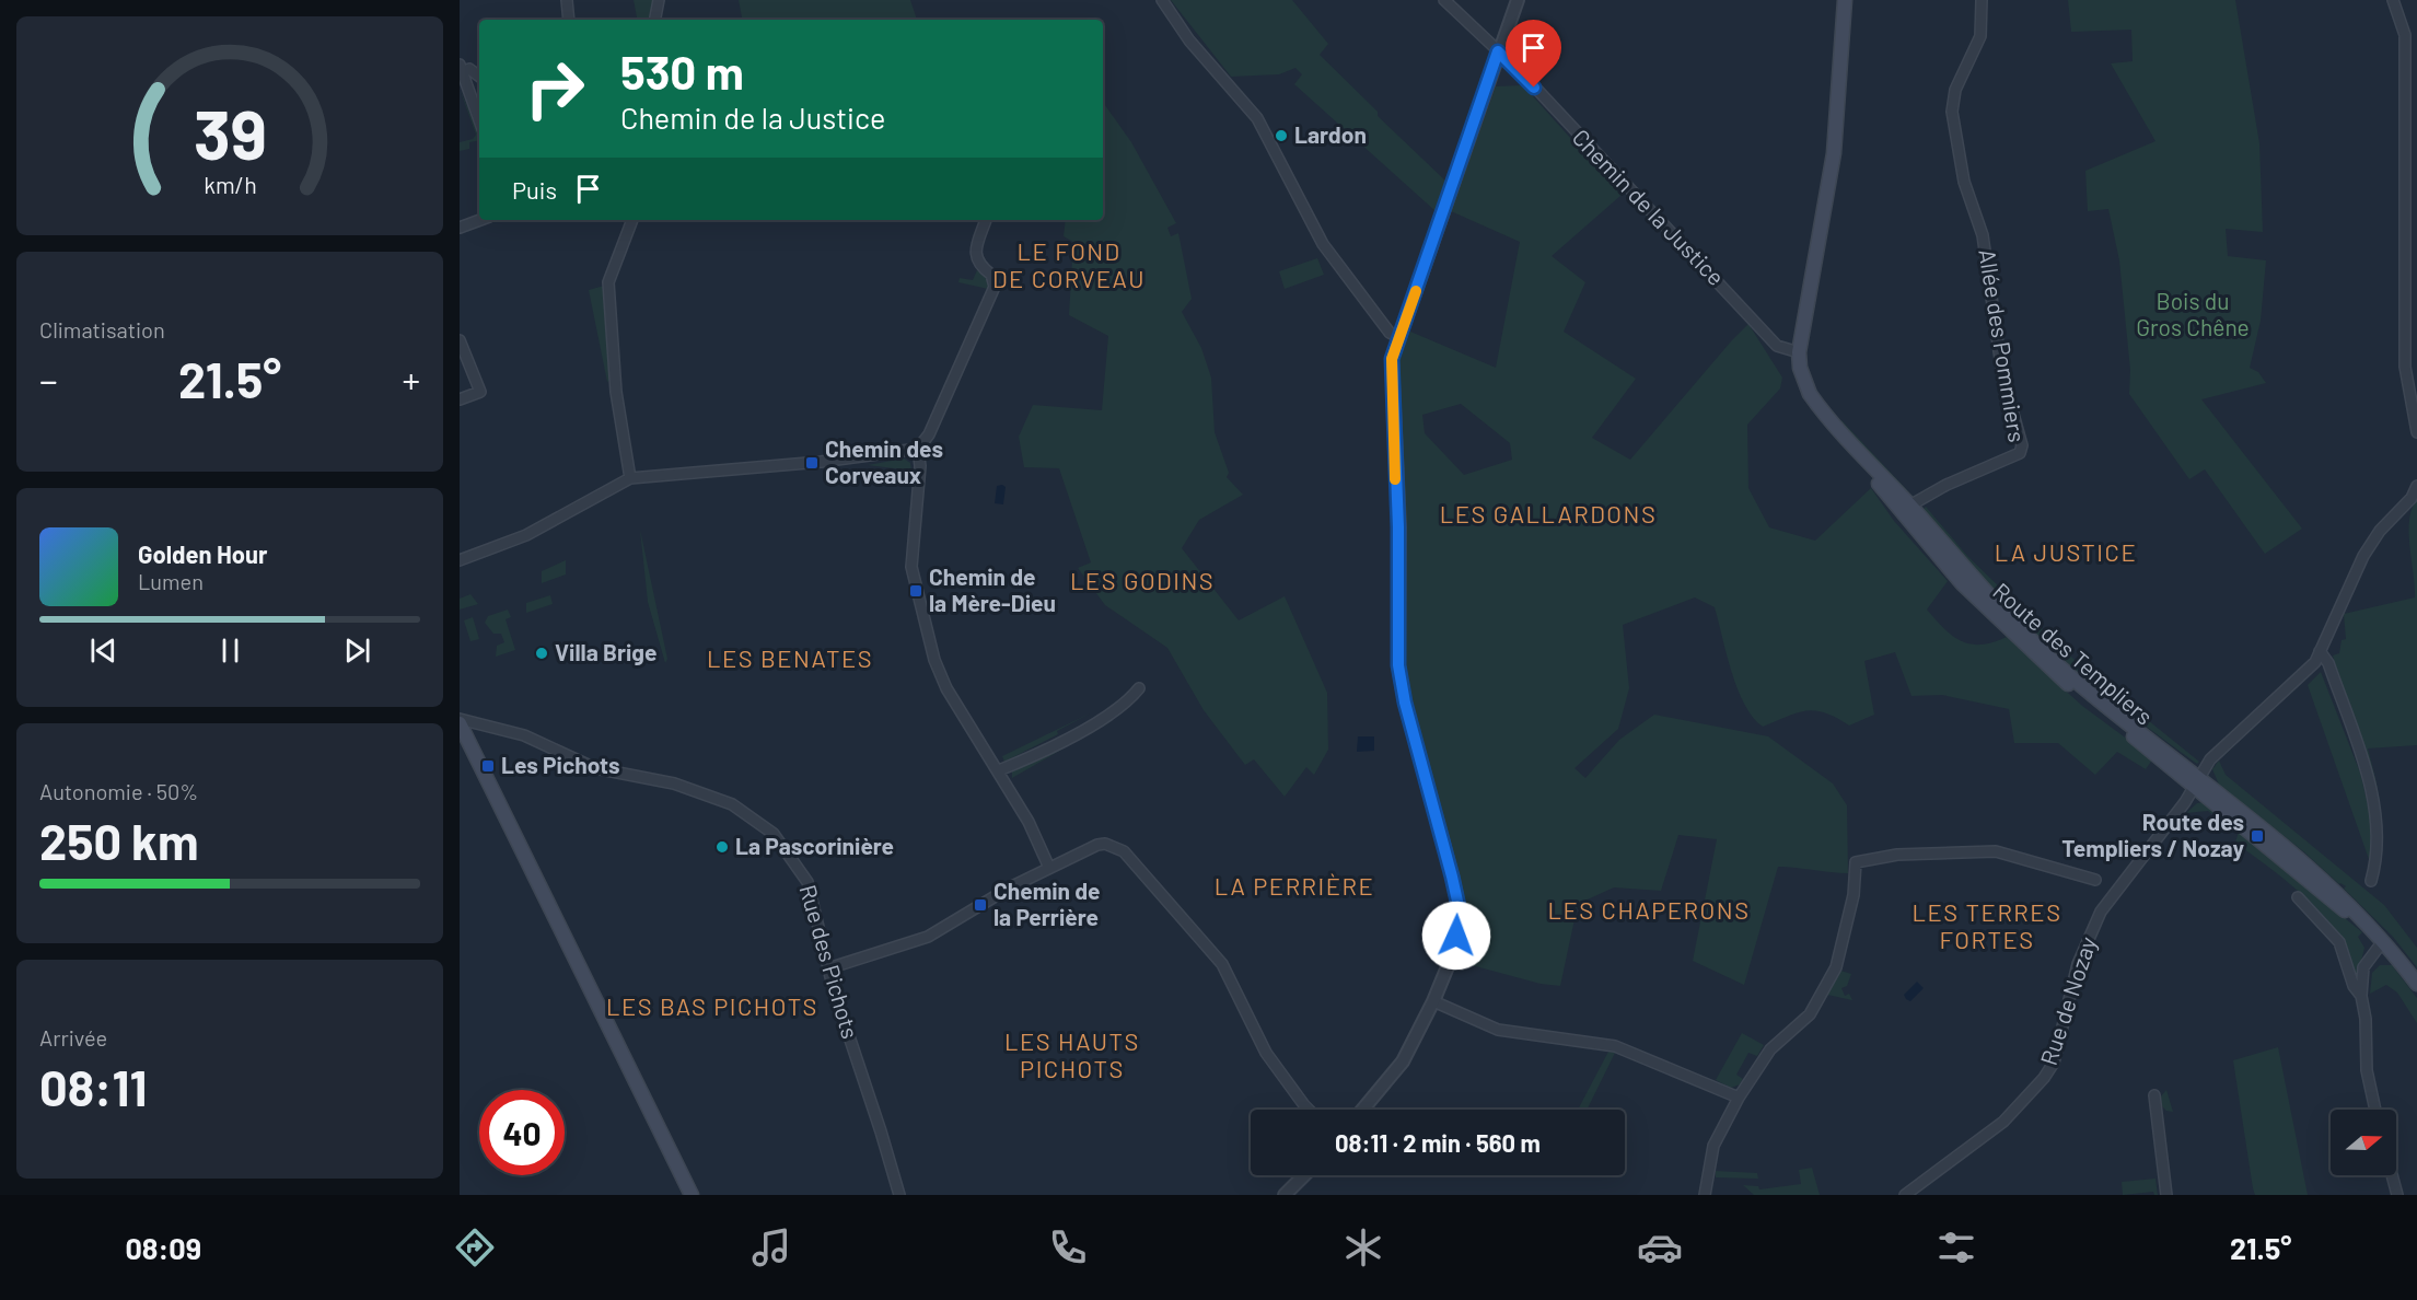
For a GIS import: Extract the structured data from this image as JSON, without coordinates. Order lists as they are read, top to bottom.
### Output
{
  "streets": {
    "main road": ["Route des Templiers"],
    "street": [
      "Chemin de la Justice",
      "Allée des Pommiers",
      "Rue des Pichots",
      "Rue de Nozay"
    ]
  },
  "crossings": [
    ["Chemin de la Justice", "Route des Templiers"],
    ["Allée des Pommiers", "Route des Templiers"],
    ["Route des Templiers", "Rue de Nozay"]
  ],
  "districts": [
    "LE FOND DE CORVEAU",
    "LES GALLARDONS",
    "LA JUSTICE",
    "LES GODINS",
    "LES BENATES",
    "LA PERRIÈRE",
    "LES CHAPERONS",
    "LES TERRES FORTES",
    "LES BAS PICHOTS",
    "LES HAUTS PICHOTS"
  ],
  "parks": ["Bois du Gros Chêne"],
  "places": {
    "other": ["Lardon", "Villa Brige", "La Pascorinière"],
    "transit": [
      "Chemin des Corveaux",
      "Chemin de la Mère-Dieu",
      "Les Pichots",
      "Route des Templiers / Nozay",
      "Chemin de la Perrière"
    ]
  },
  "north": "right",
  "page": {
    "turn": ["530 m", "Chemin de la Justice"],
    "then": "Puis",
    "tile": [
      "Climatisation",
      ["Autonomie · 50%", "250 km"],
      ["Arrivée", "08:11"]
    ],
    "heat": ["−", "21.5°", "+"],
    "song": ["Golden Hour", "Lumen"],
    "limit": "40",
    "trip": "08:11 · 2 min · 560 m",
    "tabs": ["08:09", "21.5°"],
    "gauge": ["39", "km/h"]
  }
}
